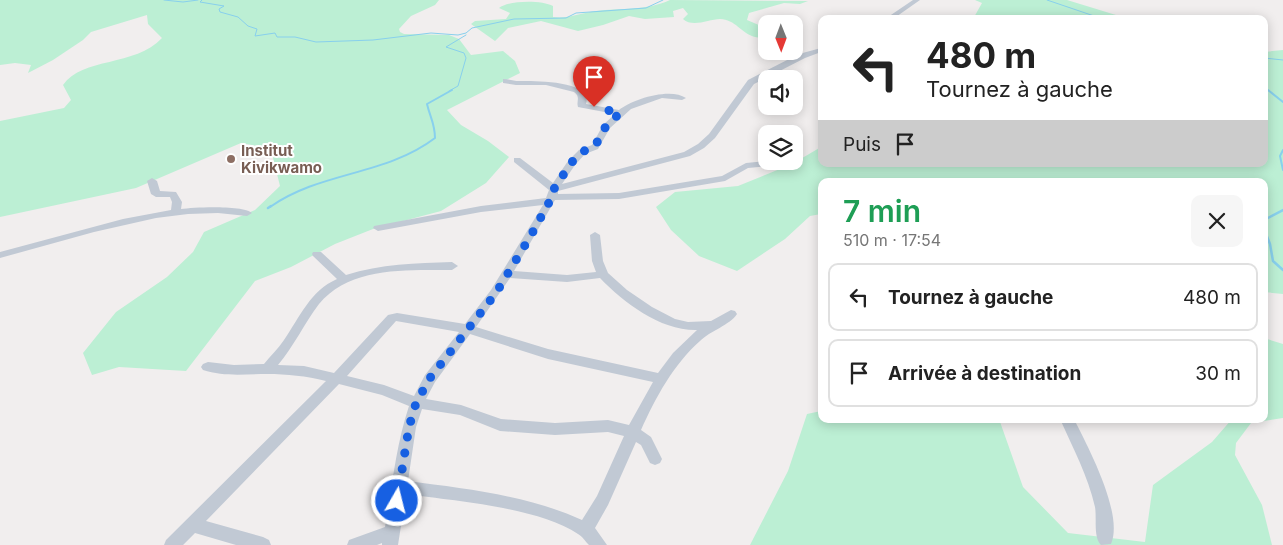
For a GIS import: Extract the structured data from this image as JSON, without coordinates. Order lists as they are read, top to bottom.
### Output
{
  "places": ["Institut Kivikwamo"],
  "north": "bottom",
  "page": {
    "turn": ["480 m", "Tournez à gauche"],
    "then": "Puis",
    "heading": ["7 min", "510 m · 17:54"],
    "list": [
      {
        "name": "Tournez à gauche",
        "value": "480 m"
      },
      {
        "name": "Arrivée à destination",
        "value": "30 m"
      }
    ]
  }
}
